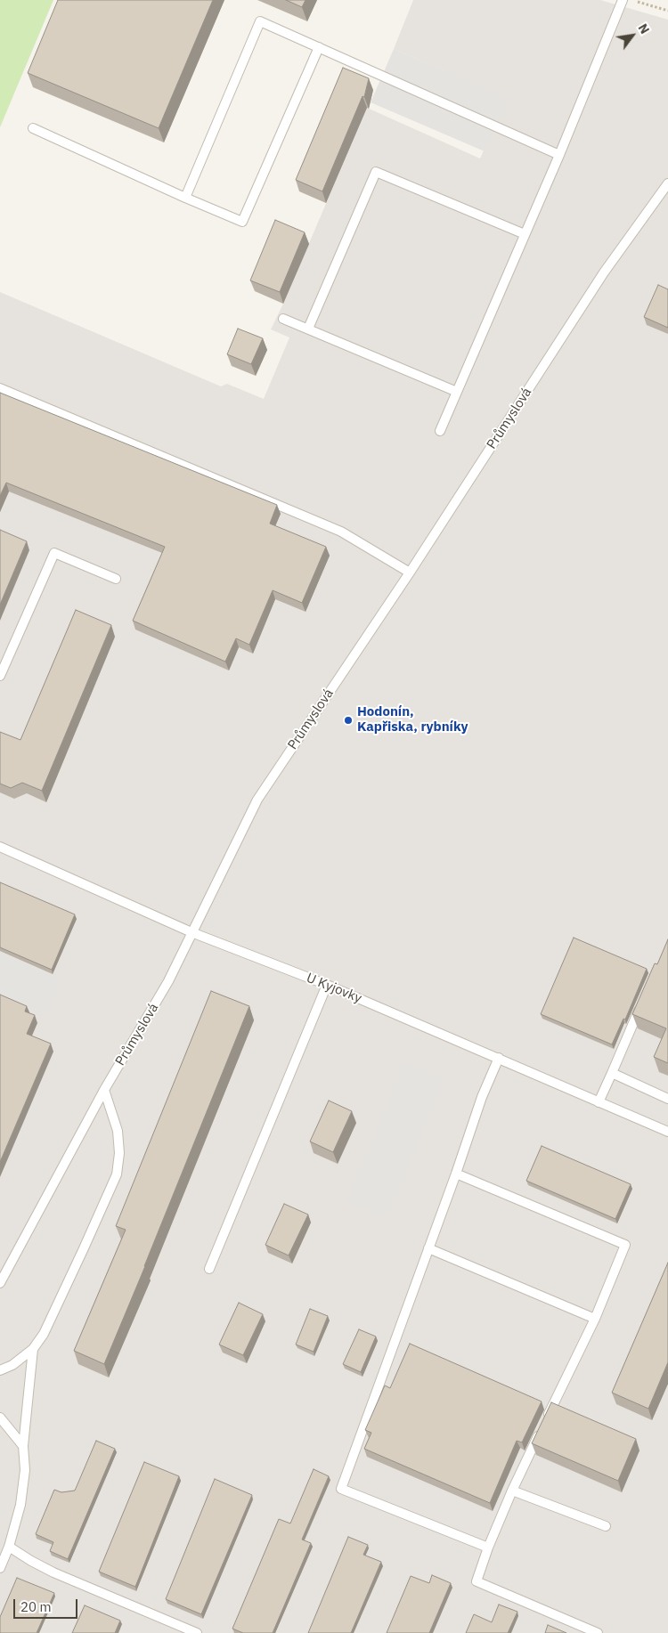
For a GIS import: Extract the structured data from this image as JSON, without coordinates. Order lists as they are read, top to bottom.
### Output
{
  "streets": {
    "lane": ["Průmyslová", "U Kyjovky"]
  },
  "crossings": [
    ["Průmyslová", "U Kyjovky"]
  ],
  "places": ["Hodonín, Kapřiska, rybníky"],
  "scale_bar": "20 m",
  "north": "top right"
}
